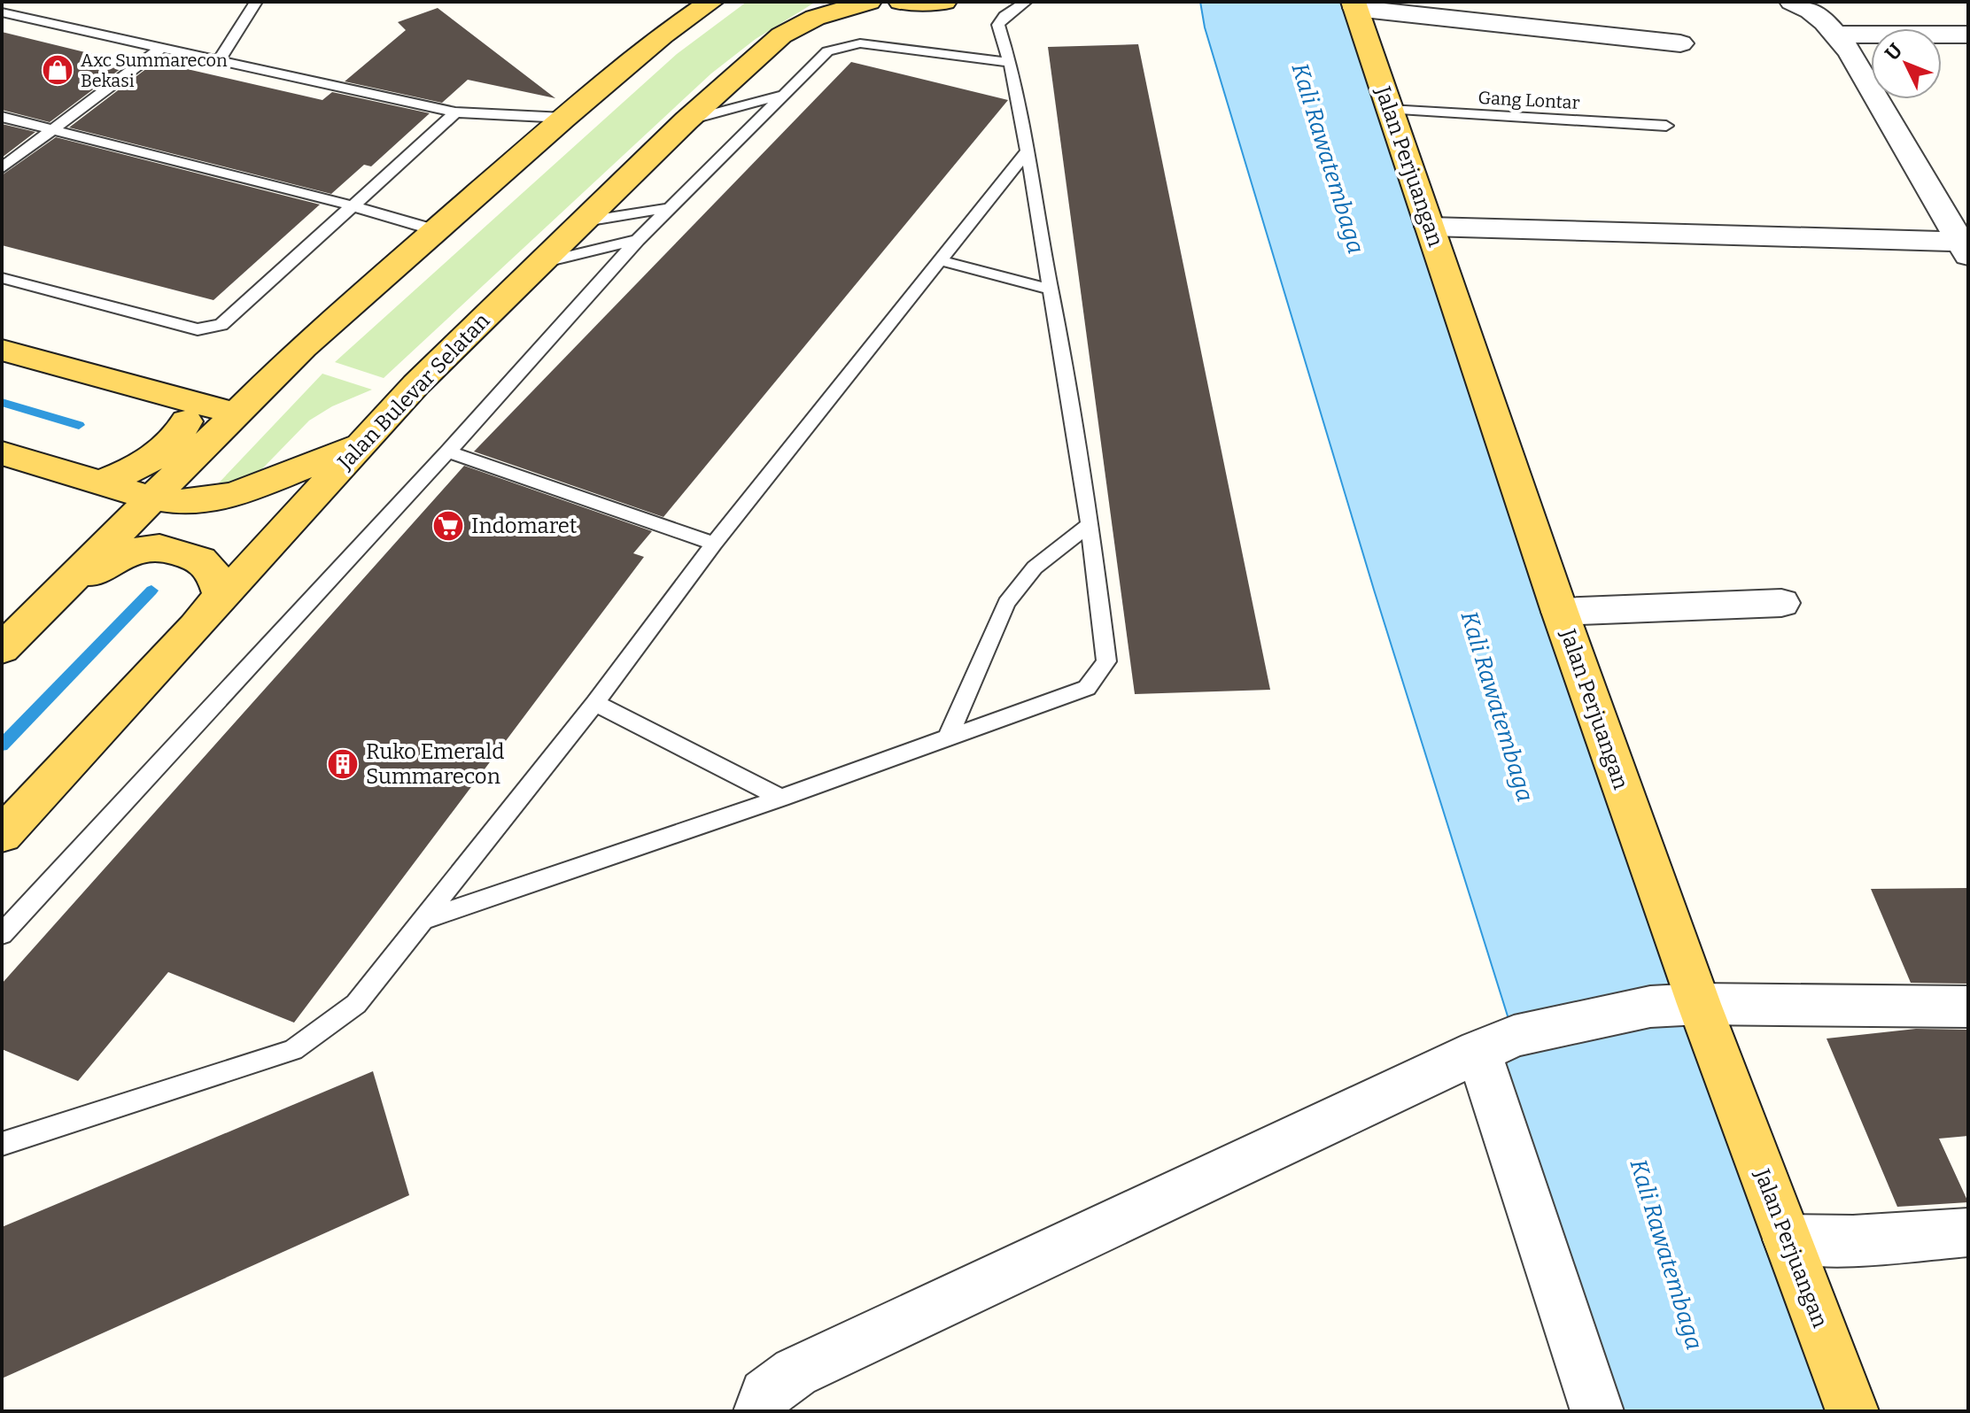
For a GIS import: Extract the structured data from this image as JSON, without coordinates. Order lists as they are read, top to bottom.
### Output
{
  "streets": {
    "main road": ["Jalan Perjuangan", "Jalan Bulevar Selatan"],
    "lane": ["Gang Lontar"]
  },
  "crossings": [
    ["Gang Lontar", "Jalan Perjuangan"]
  ],
  "water": ["Kali Rawatembaga"],
  "places": {
    "shop": ["Axc Summarecon Bekasi"],
    "supermarket": ["Indomaret"],
    "building": ["Ruko Emerald Summarecon"]
  },
  "north": "top left"
}
